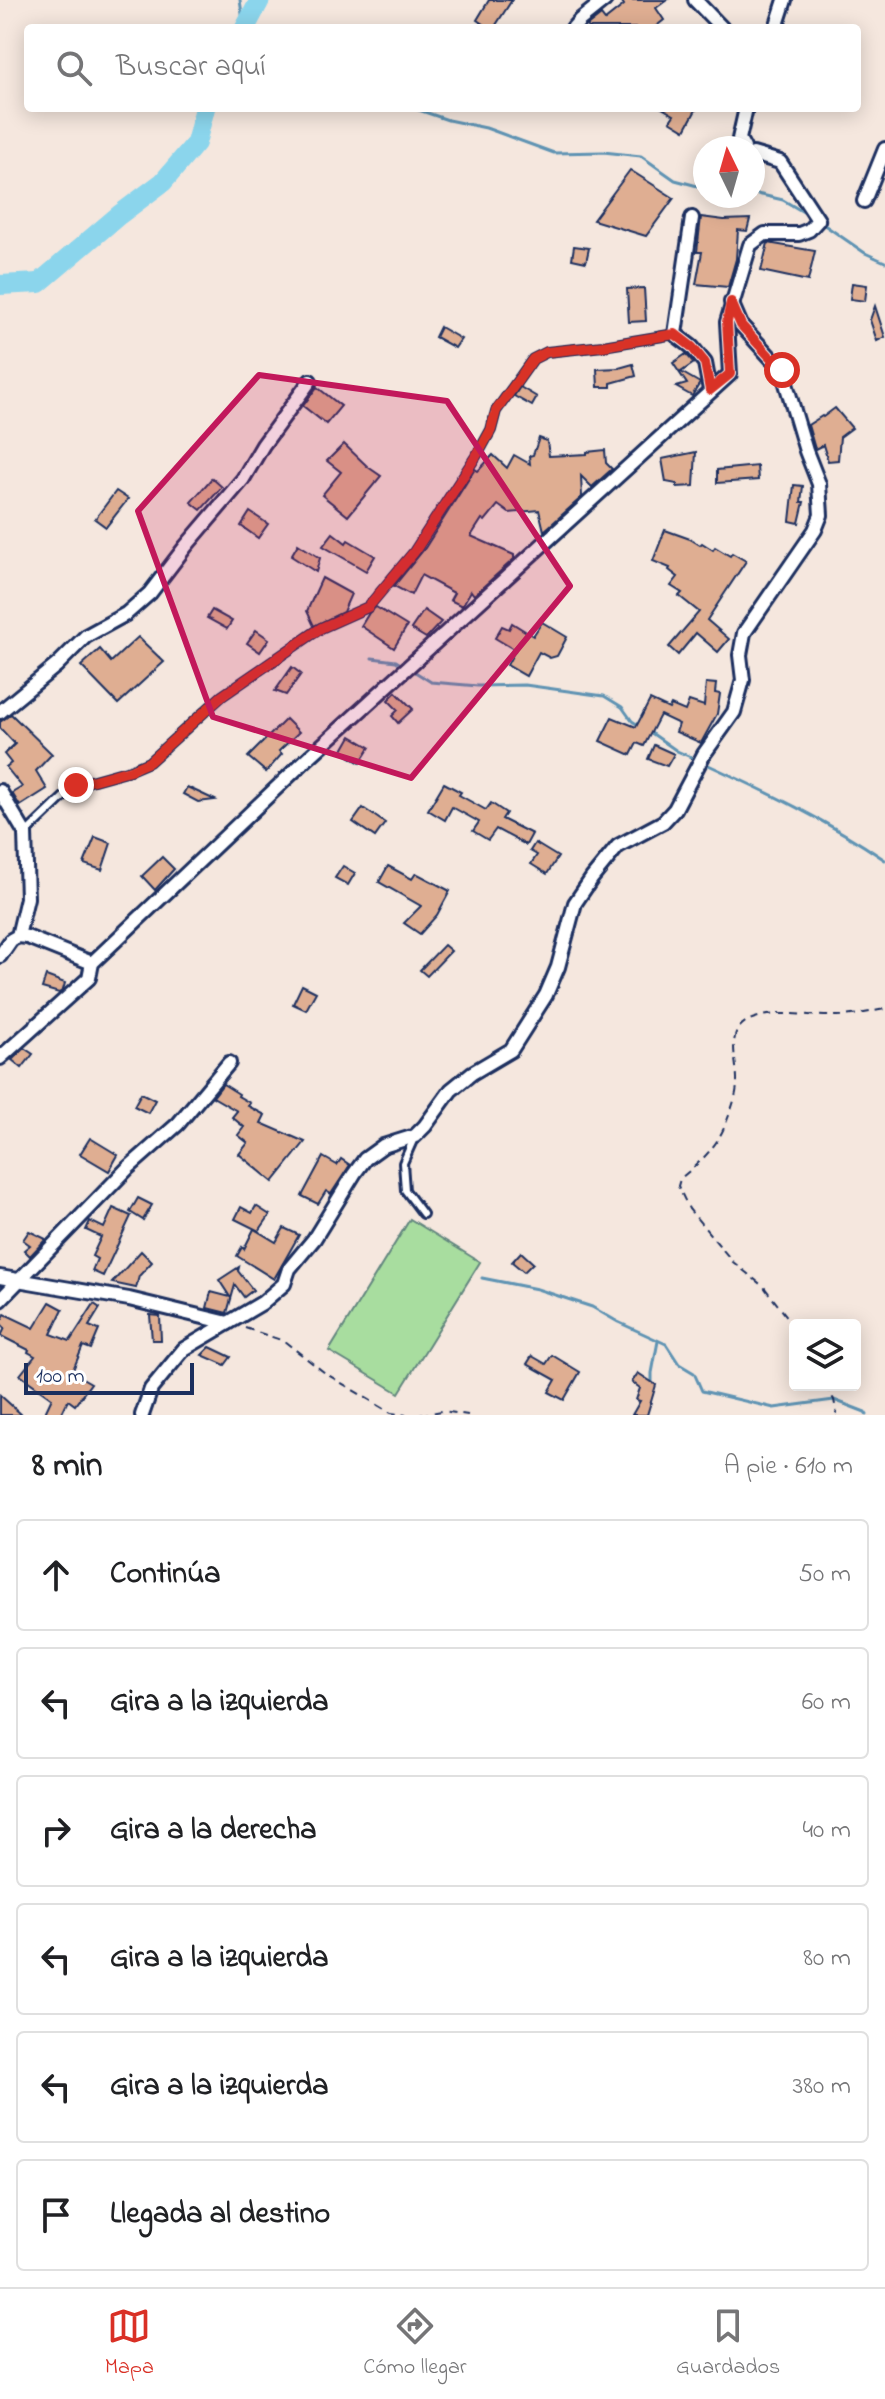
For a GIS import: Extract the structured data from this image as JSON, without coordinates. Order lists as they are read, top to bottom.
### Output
{
  "scale_bar": "100 m",
  "north": "top",
  "page": {
    "search": "Buscar aquí",
    "scale": "100 m",
    "heading": ["8 min", "A pie · 610 m"],
    "list": [
      ["Continúa", "50 m"],
      ["Gira a la izquierda", "60 m"],
      ["Gira a la derecha", "40 m"],
      ["Gira a la izquierda", "80 m"],
      ["Gira a la izquierda", "380 m"],
      "Llegada al destino"
    ],
    "nav": ["Mapa", "Cómo llegar", "Guardados"]
  }
}
